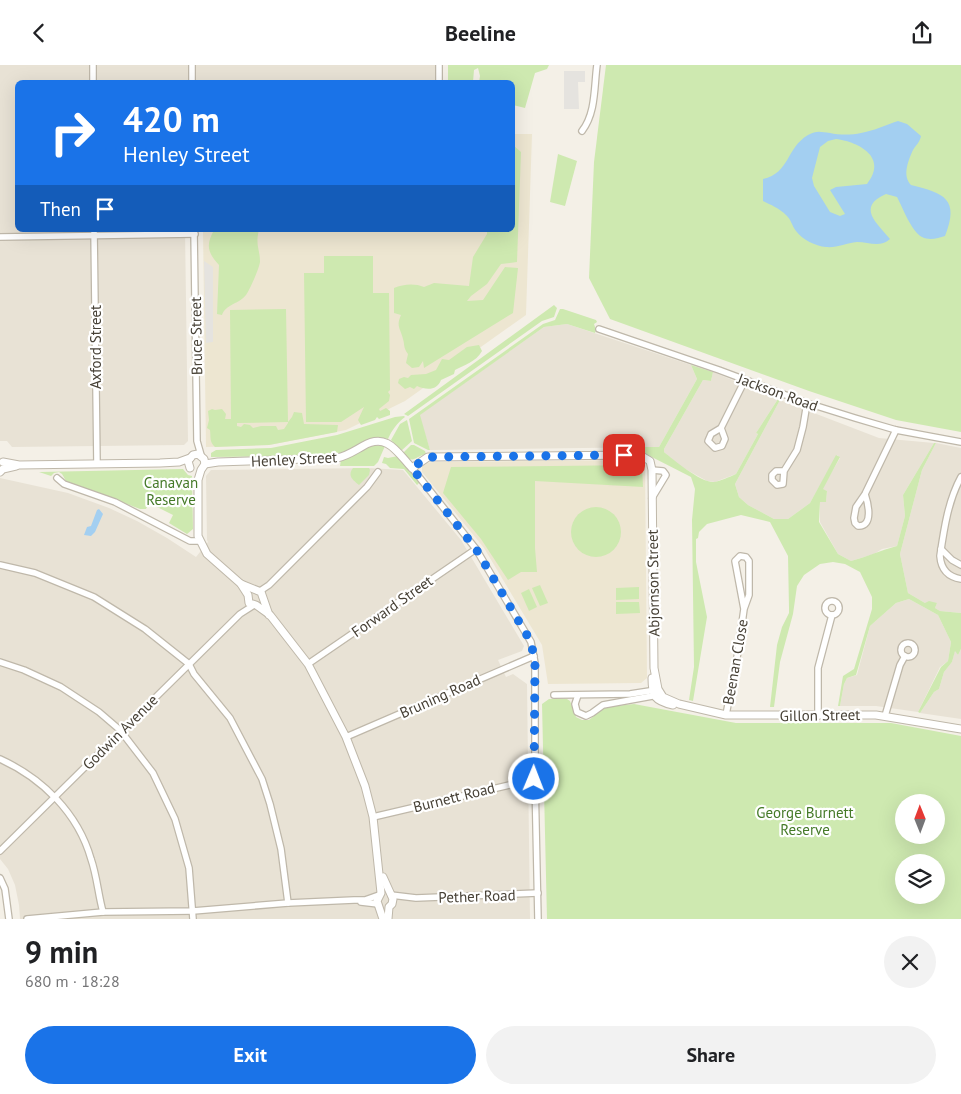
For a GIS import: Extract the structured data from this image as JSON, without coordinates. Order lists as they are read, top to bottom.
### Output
{
  "streets": {
    "street": [
      "Bruce Street",
      "Axford Street",
      "Jackson Road",
      "Henley Street",
      "Abjornson Street",
      "Forward Street",
      "Beenan Close",
      "Bruning Road",
      "Gillon Street",
      "Godwin Avenue",
      "Burnett Road",
      "Pether Road"
    ]
  },
  "crossings": [
    ["Bruce Street", "Henley Street"],
    ["Henley Street", "Abjornson Street"],
    ["Abjornson Street", "Gillon Street"],
    ["Beenan Close", "Gillon Street"]
  ],
  "parks": ["Canavan Reserve", "George Burnett Reserve"],
  "north": "top",
  "page": {
    "header": "Beeline",
    "turn": ["420 m", "Henley Street"],
    "then": "Then",
    "heading": ["9 min", "680 m · 18:28"],
    "buttons": ["Exit", "Share"]
  }
}
